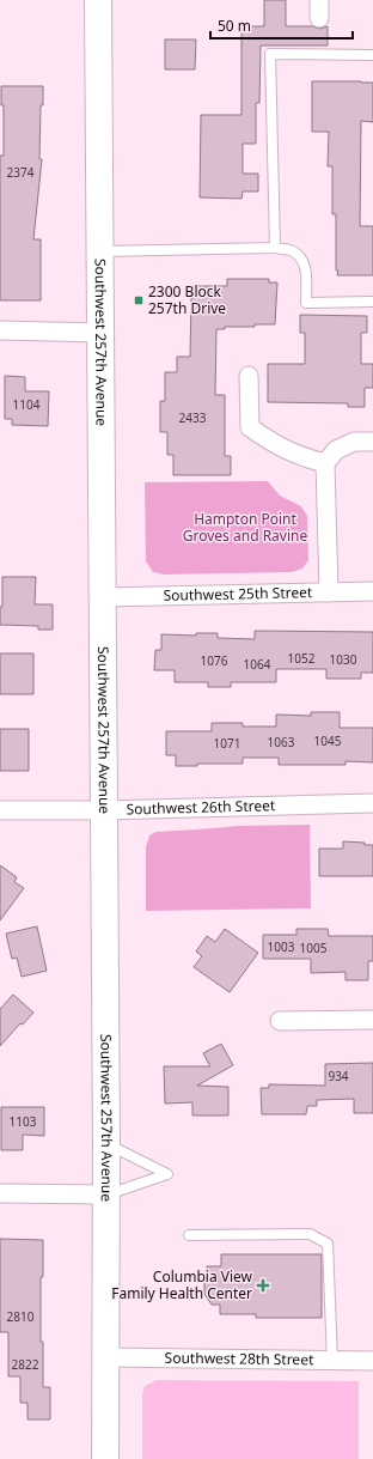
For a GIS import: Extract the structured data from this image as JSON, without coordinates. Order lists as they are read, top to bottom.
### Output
{
  "streets": {
    "main road": ["Southwest 257th Avenue"],
    "street": ["Southwest 25th Street", "Southwest 26th Street", "Southwest 28th Street"]
  },
  "crossings": [
    ["Southwest 257th Avenue", "Southwest 25th Street"],
    ["Southwest 257th Avenue", "Southwest 26th Street"],
    ["Southwest 257th Avenue", "Southwest 28th Street"]
  ],
  "parks": ["Hampton Point Groves and Ravine"],
  "places": {
    "transit": ["2300 Block 257th Drive"],
    "health": ["Columbia View Family Health Center"]
  },
  "house_numbers": [
    "2374",
    "1104",
    "2433",
    "1052",
    "1030",
    "1076",
    "1064",
    "1045",
    "1063",
    "1071",
    "1003",
    "1005",
    "934",
    "1103",
    "2810",
    "2822"
  ],
  "scale_bar": "50 m"
}
